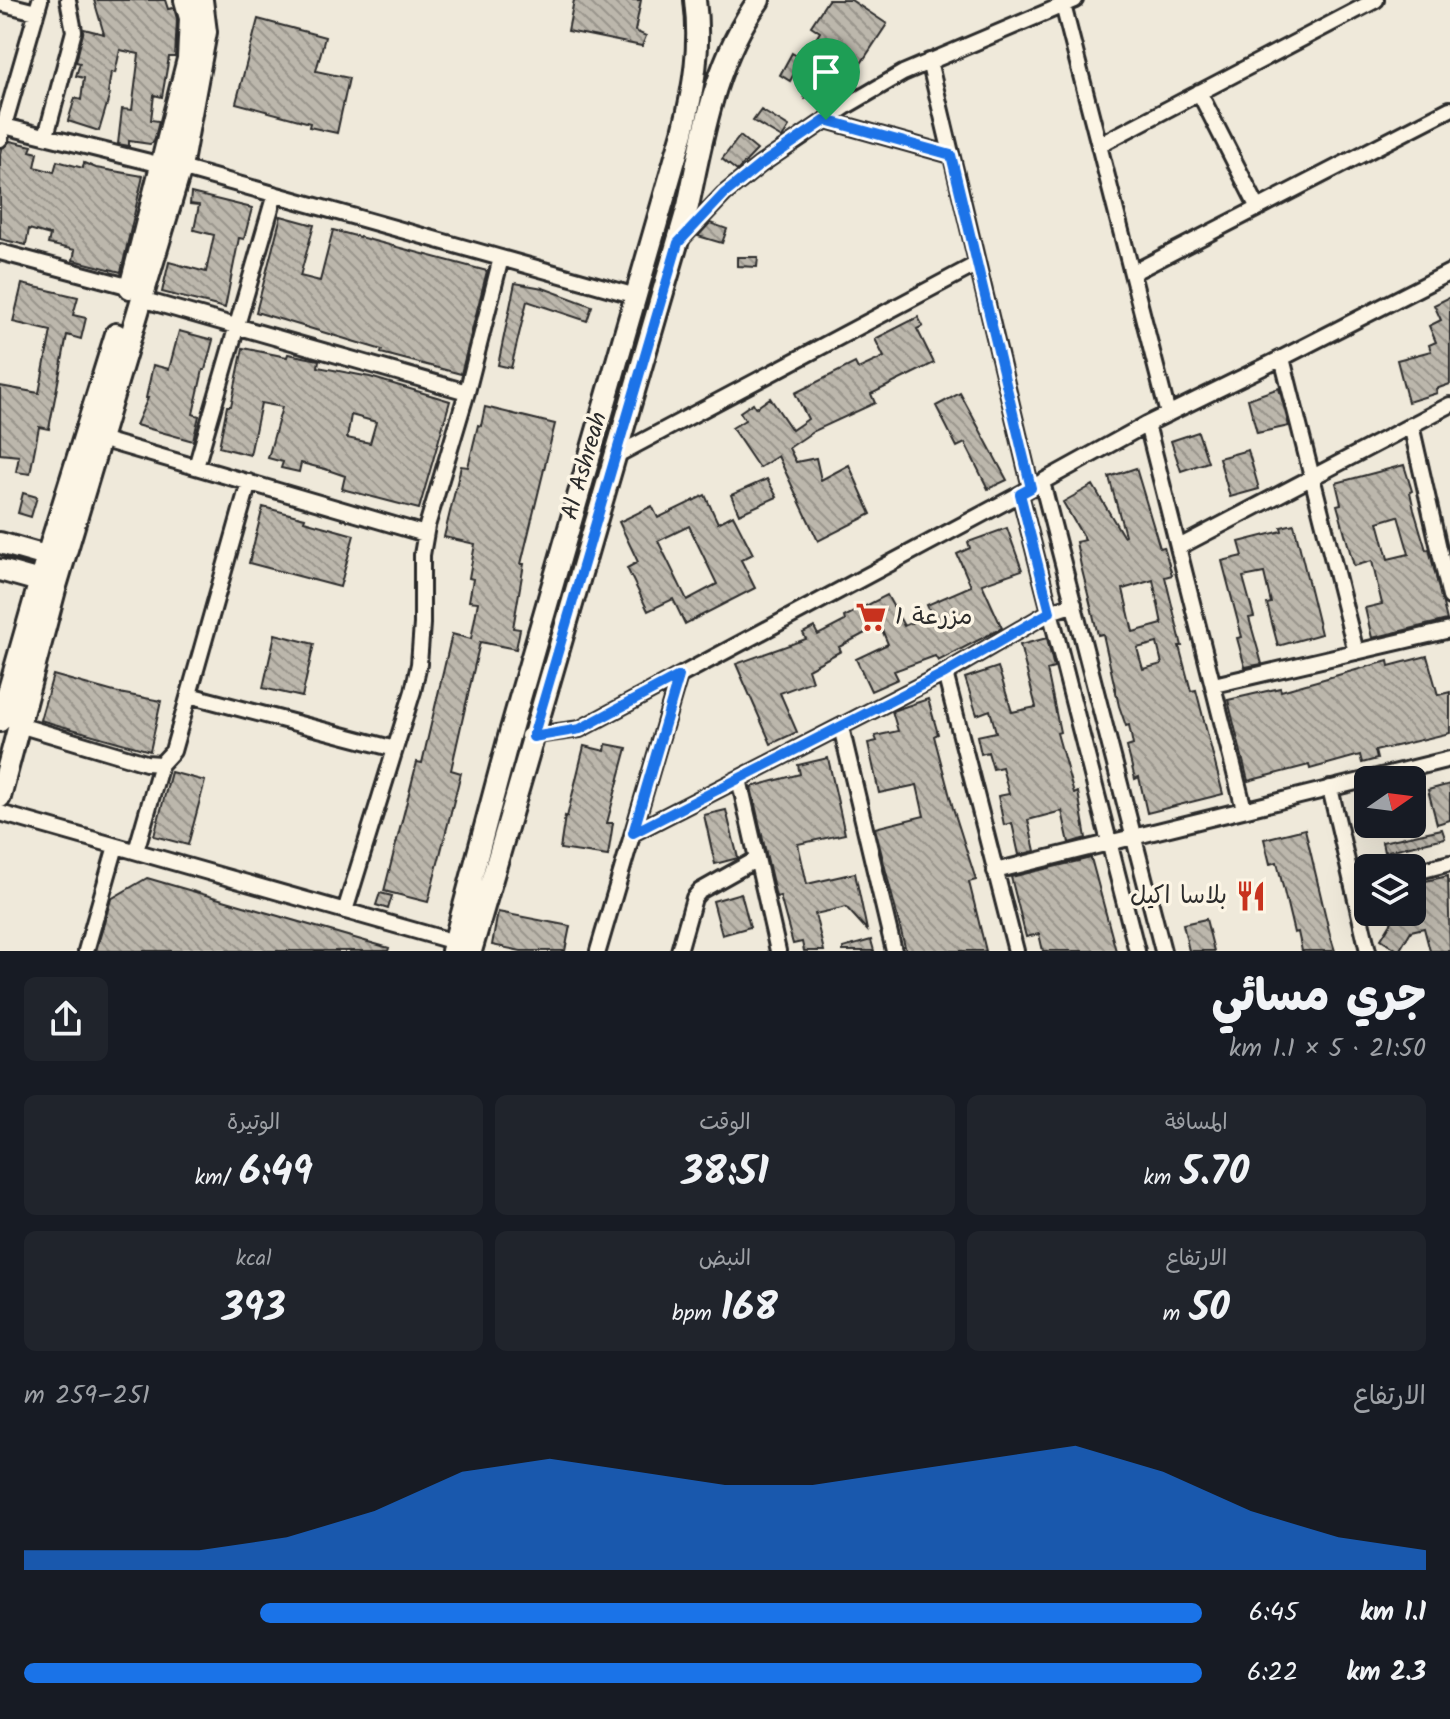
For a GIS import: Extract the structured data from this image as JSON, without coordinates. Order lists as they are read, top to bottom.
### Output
{
  "streets": {
    "street": ["Al Ashreah"]
  },
  "places": {
    "supermarket": ["مزرعة 1"],
    "restaurant": ["بلاسا اكيل"]
  },
  "north": "right",
  "page": {
    "heading": ["جري مسائي", "21:50 · 5 × 1.1 km"],
    "stats": [
      ["المسافة", "5.70 km"],
      ["الوقت", "38:51"],
      ["الوتيرة", "6:49 /km"],
      ["الارتفاع", "50 m"],
      ["النبض", "168 bpm"],
      ["kcal", "393"]
    ],
    "chart": ["الارتفاع", "251–259 m"],
    "list": [
      {
        "name": "1.1 km",
        "note": "6:45"
      },
      {
        "name": "2.3 km",
        "note": "6:22"
      }
    ]
  }
}
